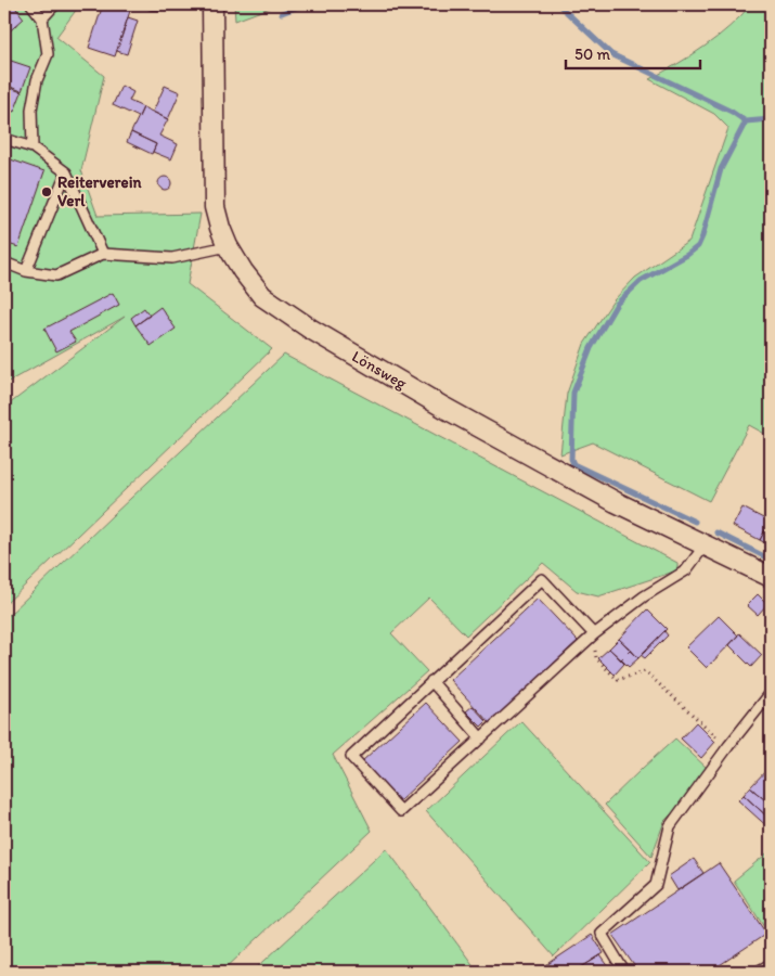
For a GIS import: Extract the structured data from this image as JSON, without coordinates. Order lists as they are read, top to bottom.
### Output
{
  "streets": {
    "street": ["Lönsweg"]
  },
  "places": ["Reiterverein Verl"],
  "scale_bar": "50 m"
}
